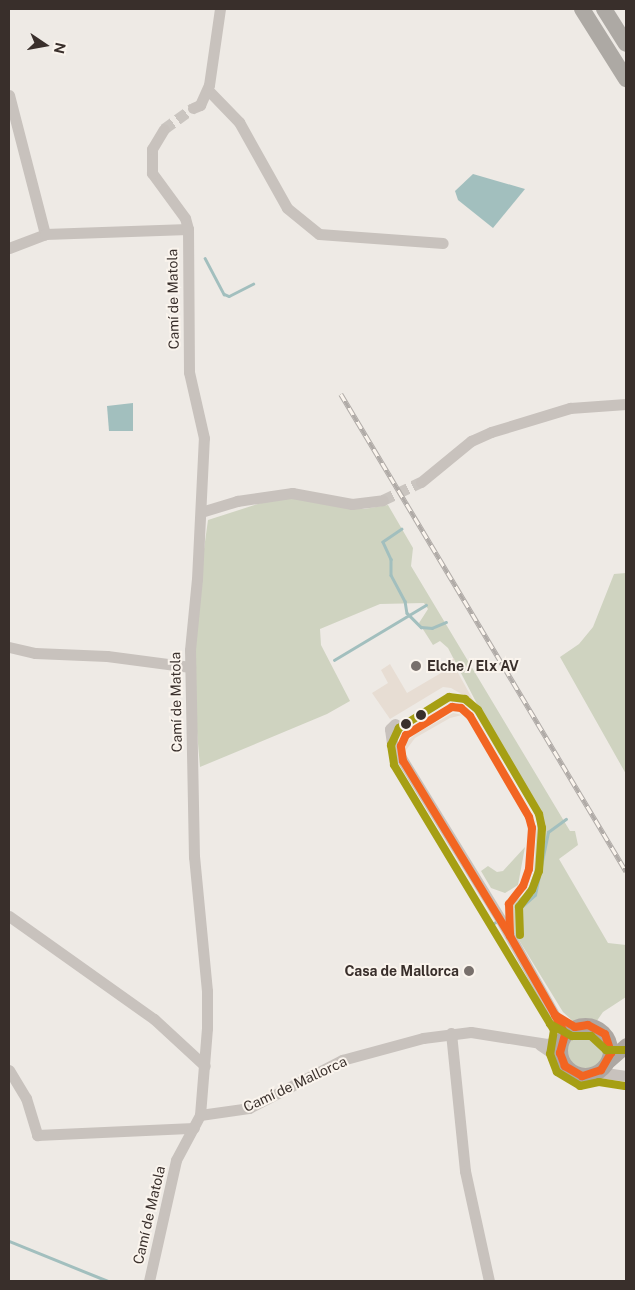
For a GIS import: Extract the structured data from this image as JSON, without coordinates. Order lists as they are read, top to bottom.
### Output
{
  "streets": {
    "street": ["Camí de Matola", "Camí de Mallorca"]
  },
  "crossings": [
    ["Camí de Matola", "Camí de Mallorca"]
  ],
  "places": ["Elche / Elx AV", "Casa de Mallorca"],
  "north": "right"
}
